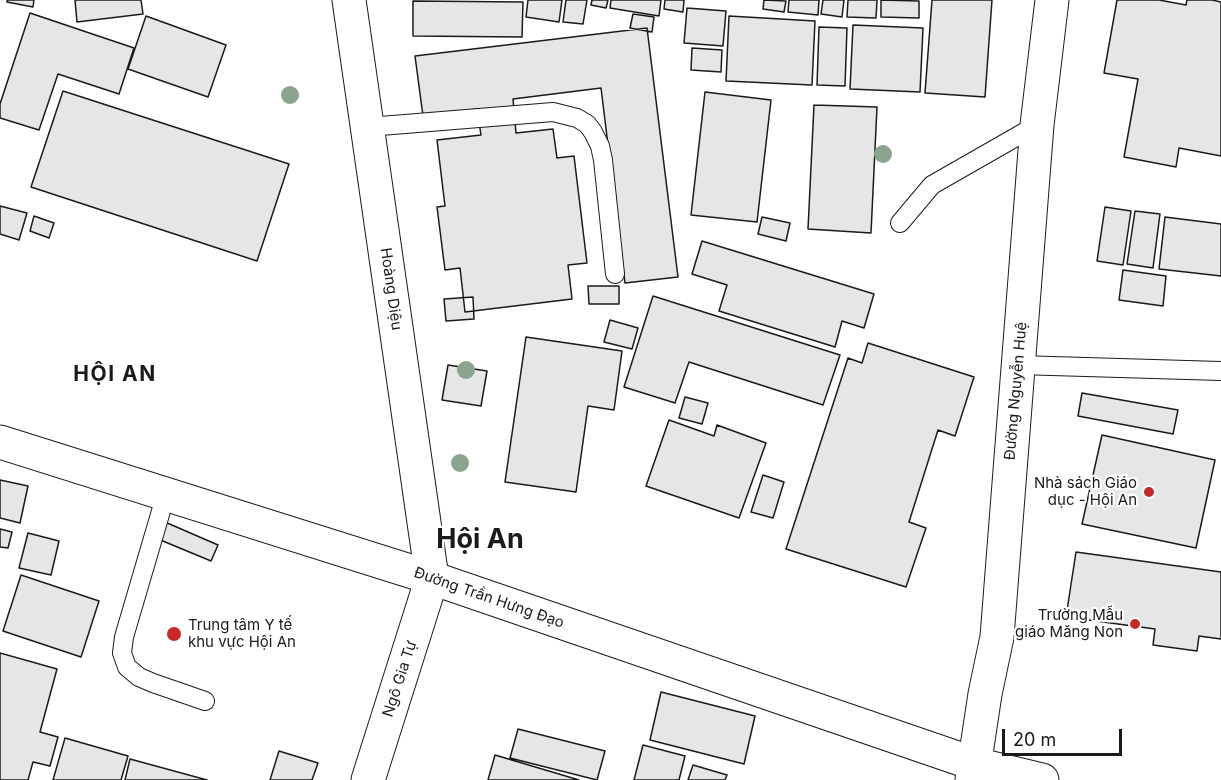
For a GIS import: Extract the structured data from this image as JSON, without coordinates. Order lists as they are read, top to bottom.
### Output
{
  "streets": {
    "street": [
      "Hoàng Diệu",
      "Đường Nguyễn Huệ",
      "Đường Trần Hưng Đạo",
      "Ngô Gia Tự"
    ]
  },
  "crossings": [
    ["Hoàng Diệu", "Đường Trần Hưng Đạo"],
    ["Hoàng Diệu", "Ngô Gia Tự"],
    ["Đường Nguyễn Huệ", "Đường Trần Hưng Đạo"],
    ["Đường Trần Hưng Đạo", "Ngô Gia Tự"]
  ],
  "districts": ["HỘI AN", "Hội An"],
  "places": ["Nhà sách Giáo dục - Hội An", "Trường Mẫu giáo Măng Non", "Trung tâm Y tế khu vực Hội An"],
  "scale_bar": "20 m"
}
